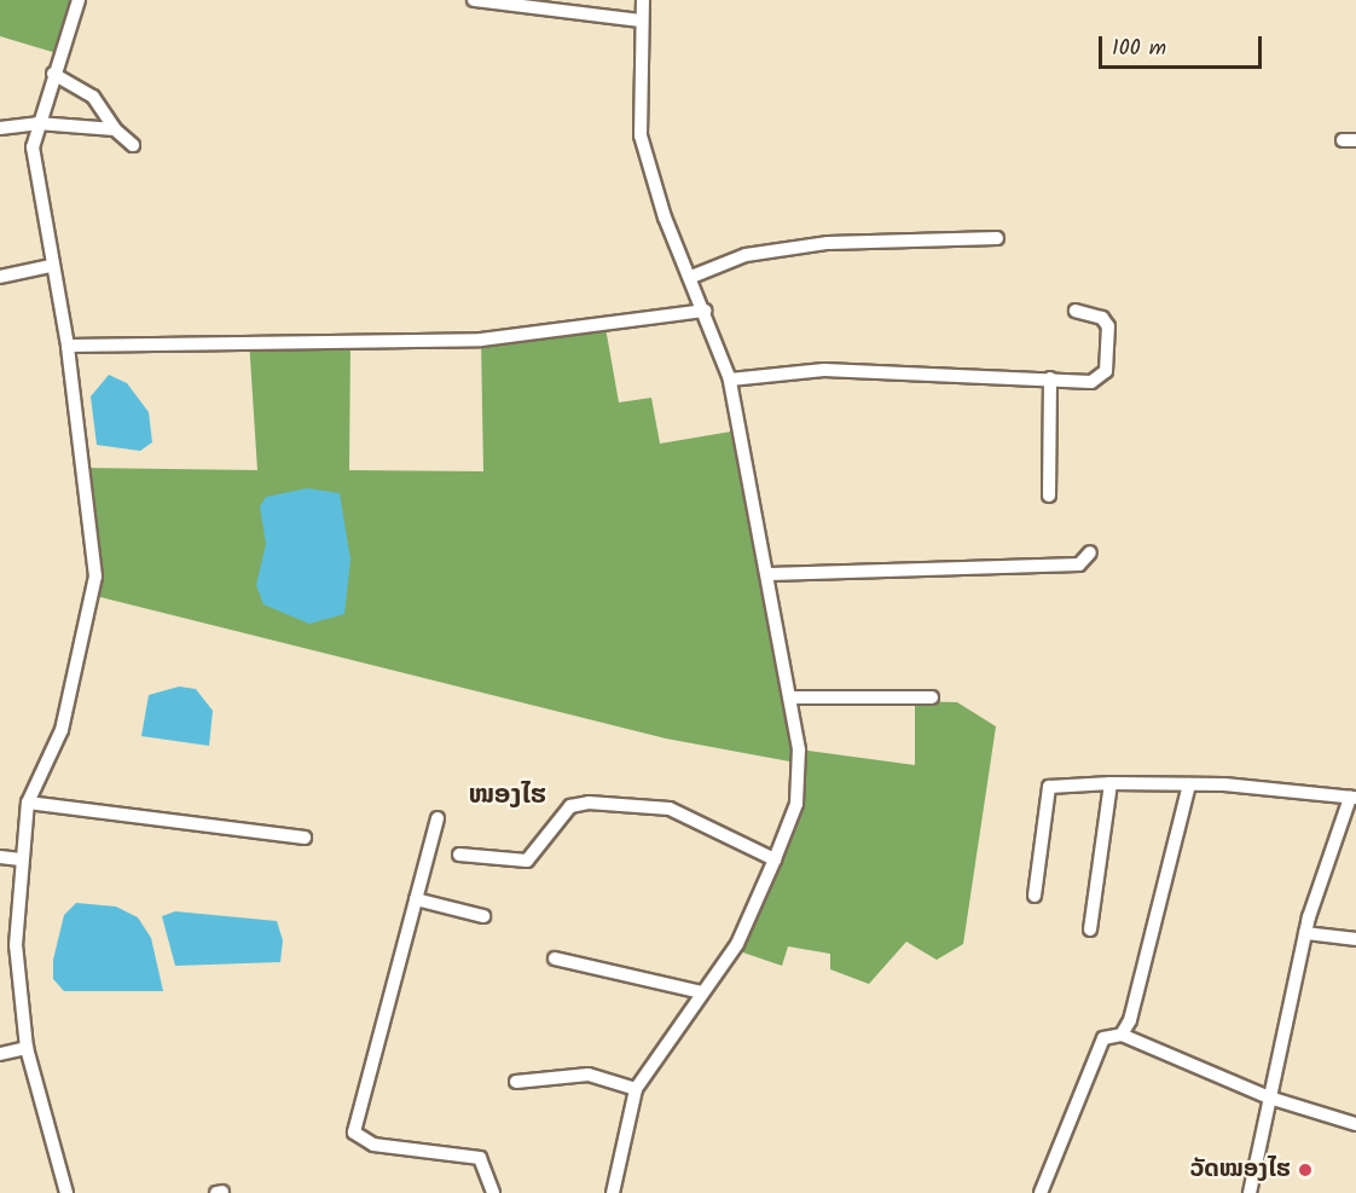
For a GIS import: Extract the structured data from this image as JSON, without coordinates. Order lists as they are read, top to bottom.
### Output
{
  "districts": ["ໜອງໄຮ"],
  "places": ["ວັດໝອງໄຮ"],
  "scale_bar": "100 m"
}
